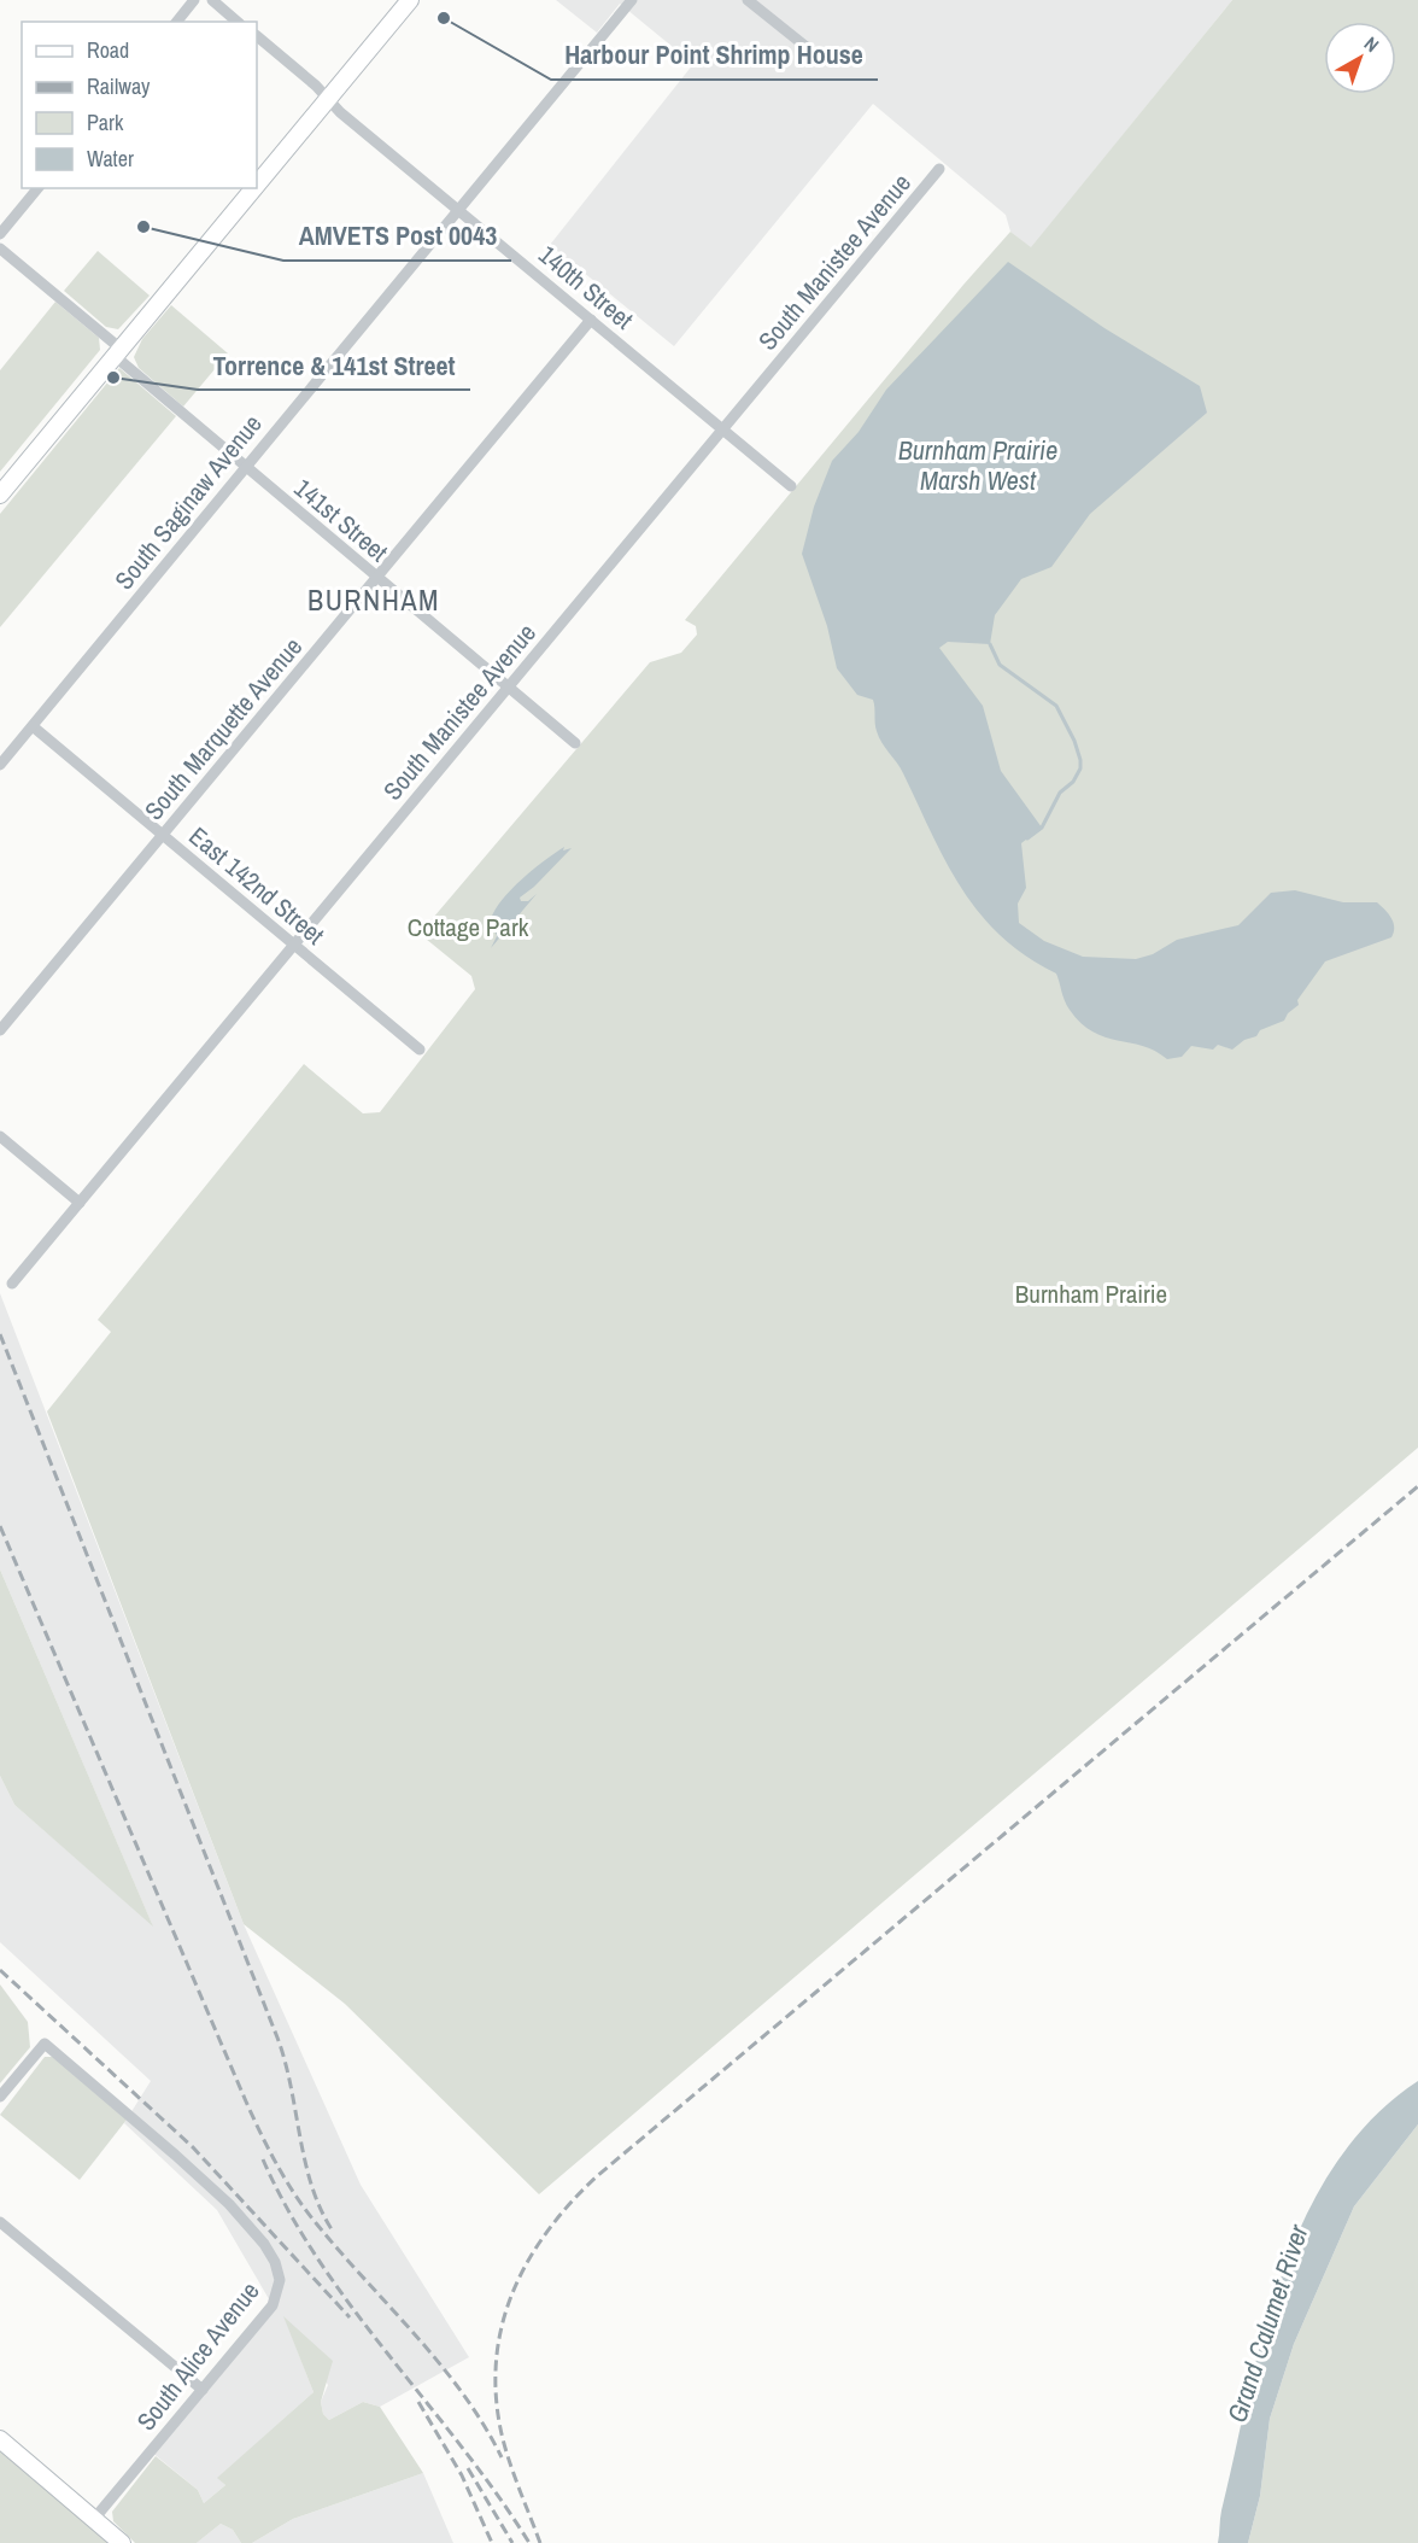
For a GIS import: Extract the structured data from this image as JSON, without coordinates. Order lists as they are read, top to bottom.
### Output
{
  "streets": {
    "street": [
      "South Manistee Avenue",
      "140th Street",
      "South Saginaw Avenue",
      "141st Street",
      "South Marquette Avenue",
      "East 142nd Street",
      "South Alice Avenue"
    ]
  },
  "crossings": [
    ["South Manistee Avenue", "140th Street"],
    ["South Manistee Avenue", "141st Street"],
    ["South Manistee Avenue", "East 142nd Street"],
    ["140th Street", "South Saginaw Avenue"],
    ["140th Street", "South Marquette Avenue"],
    ["South Saginaw Avenue", "141st Street"],
    ["South Saginaw Avenue", "East 142nd Street"],
    ["141st Street", "South Marquette Avenue"],
    ["South Marquette Avenue", "East 142nd Street"]
  ],
  "districts": ["BURNHAM"],
  "water": ["Burnham Prairie Marsh West", "Grand Calumet River"],
  "parks": ["Cottage Park", "Burnham Prairie"],
  "places": ["Harbour Point Shrimp House", "AMVETS Post 0043", "Torrence & 141st Street"],
  "legend": [
    "Road",
    "Railway",
    "Park",
    "Water"
  ],
  "north": "top right"
}
